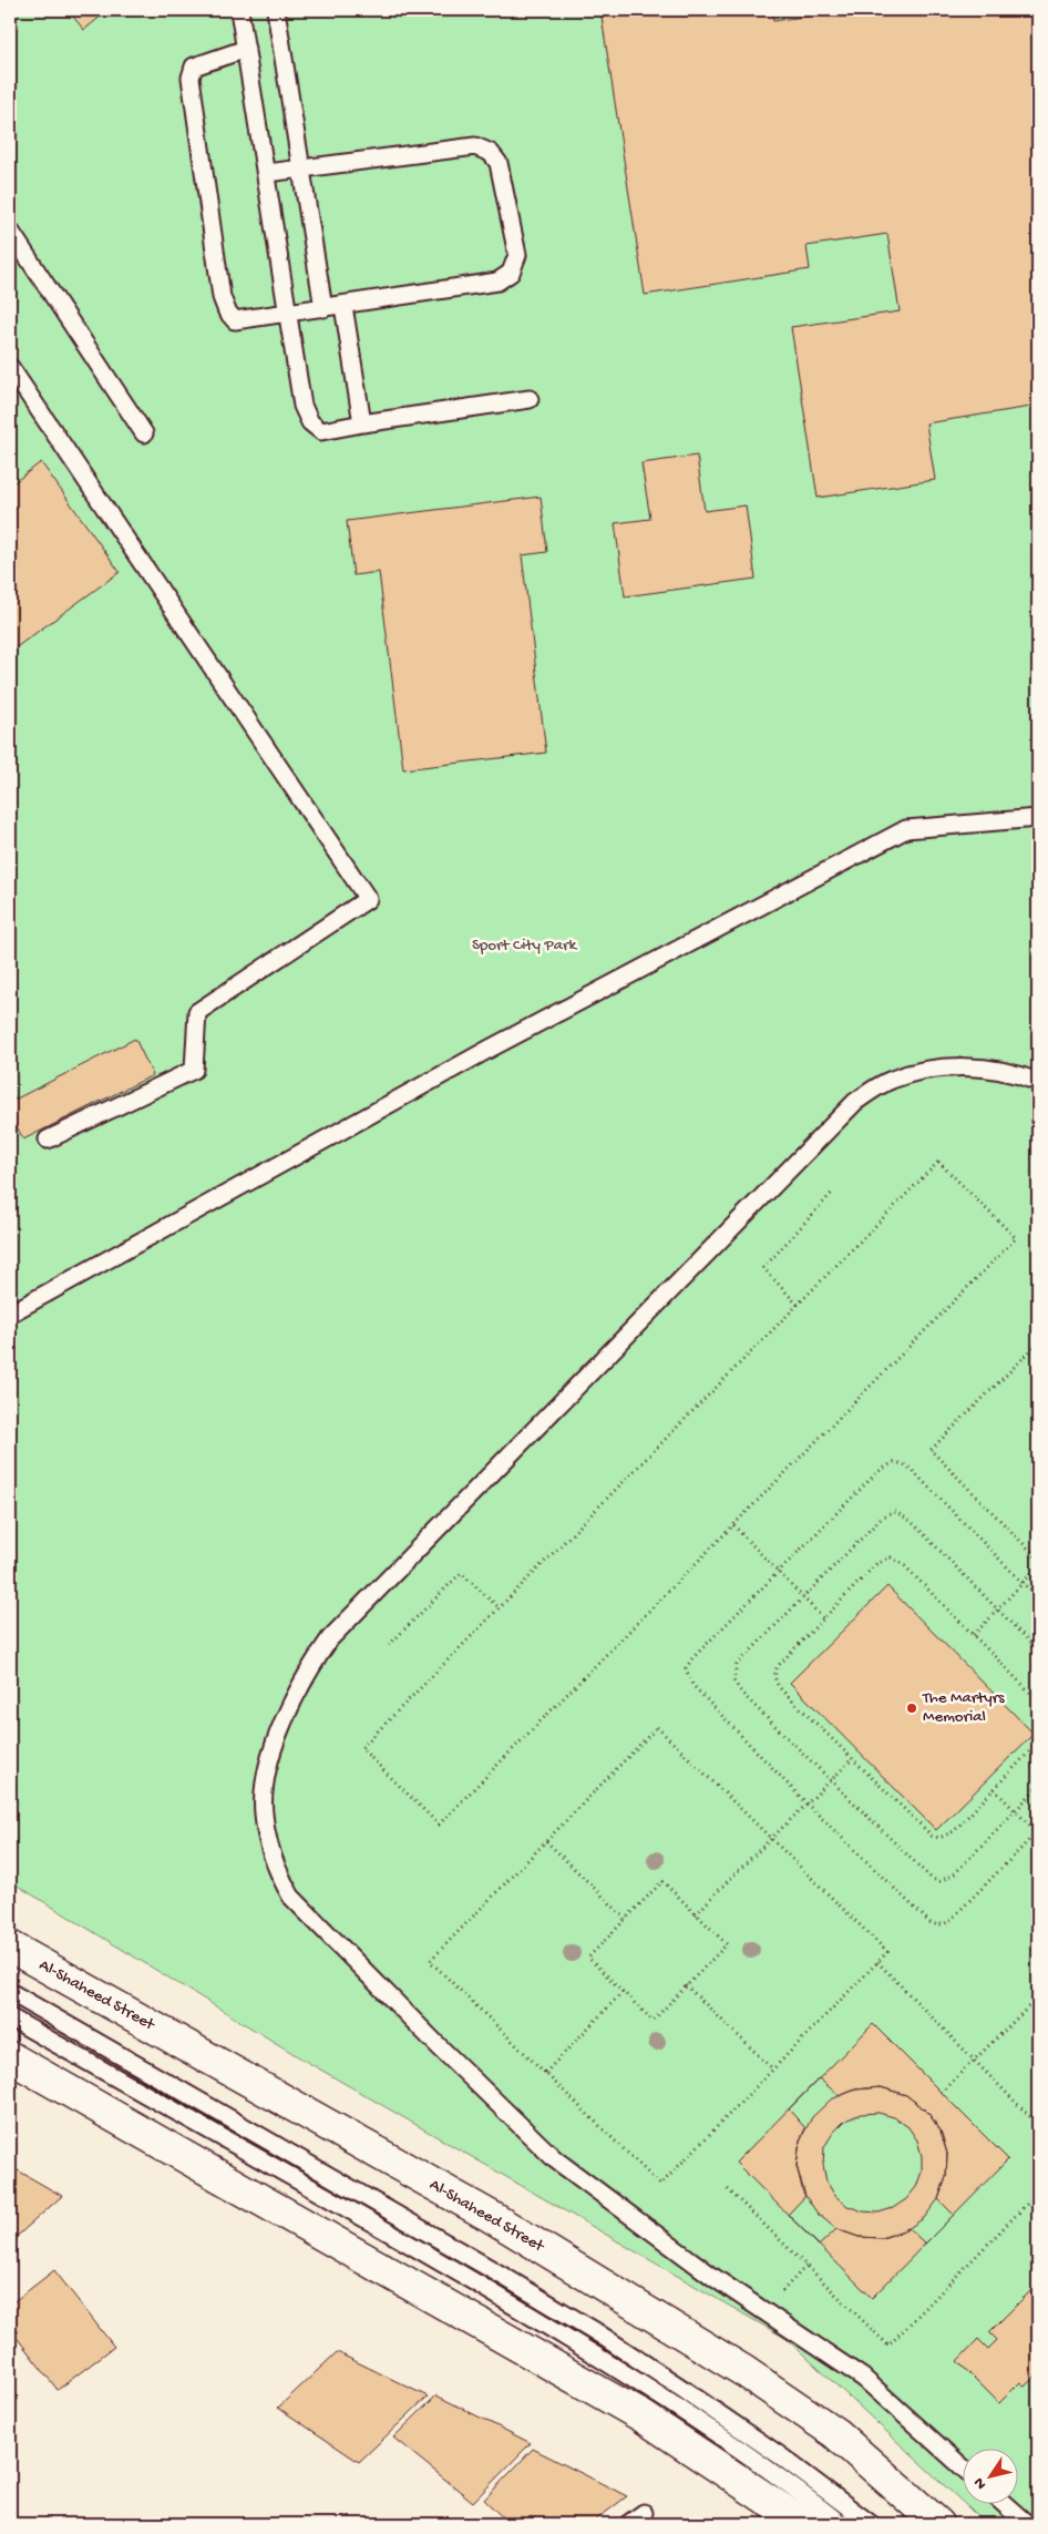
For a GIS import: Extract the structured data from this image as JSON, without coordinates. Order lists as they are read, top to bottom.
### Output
{
  "streets": {
    "highway": ["Al-Shaheed Street"]
  },
  "parks": ["Sport City Park"],
  "places": ["The Martyrs Memorial"],
  "north": "bottom left"
}
